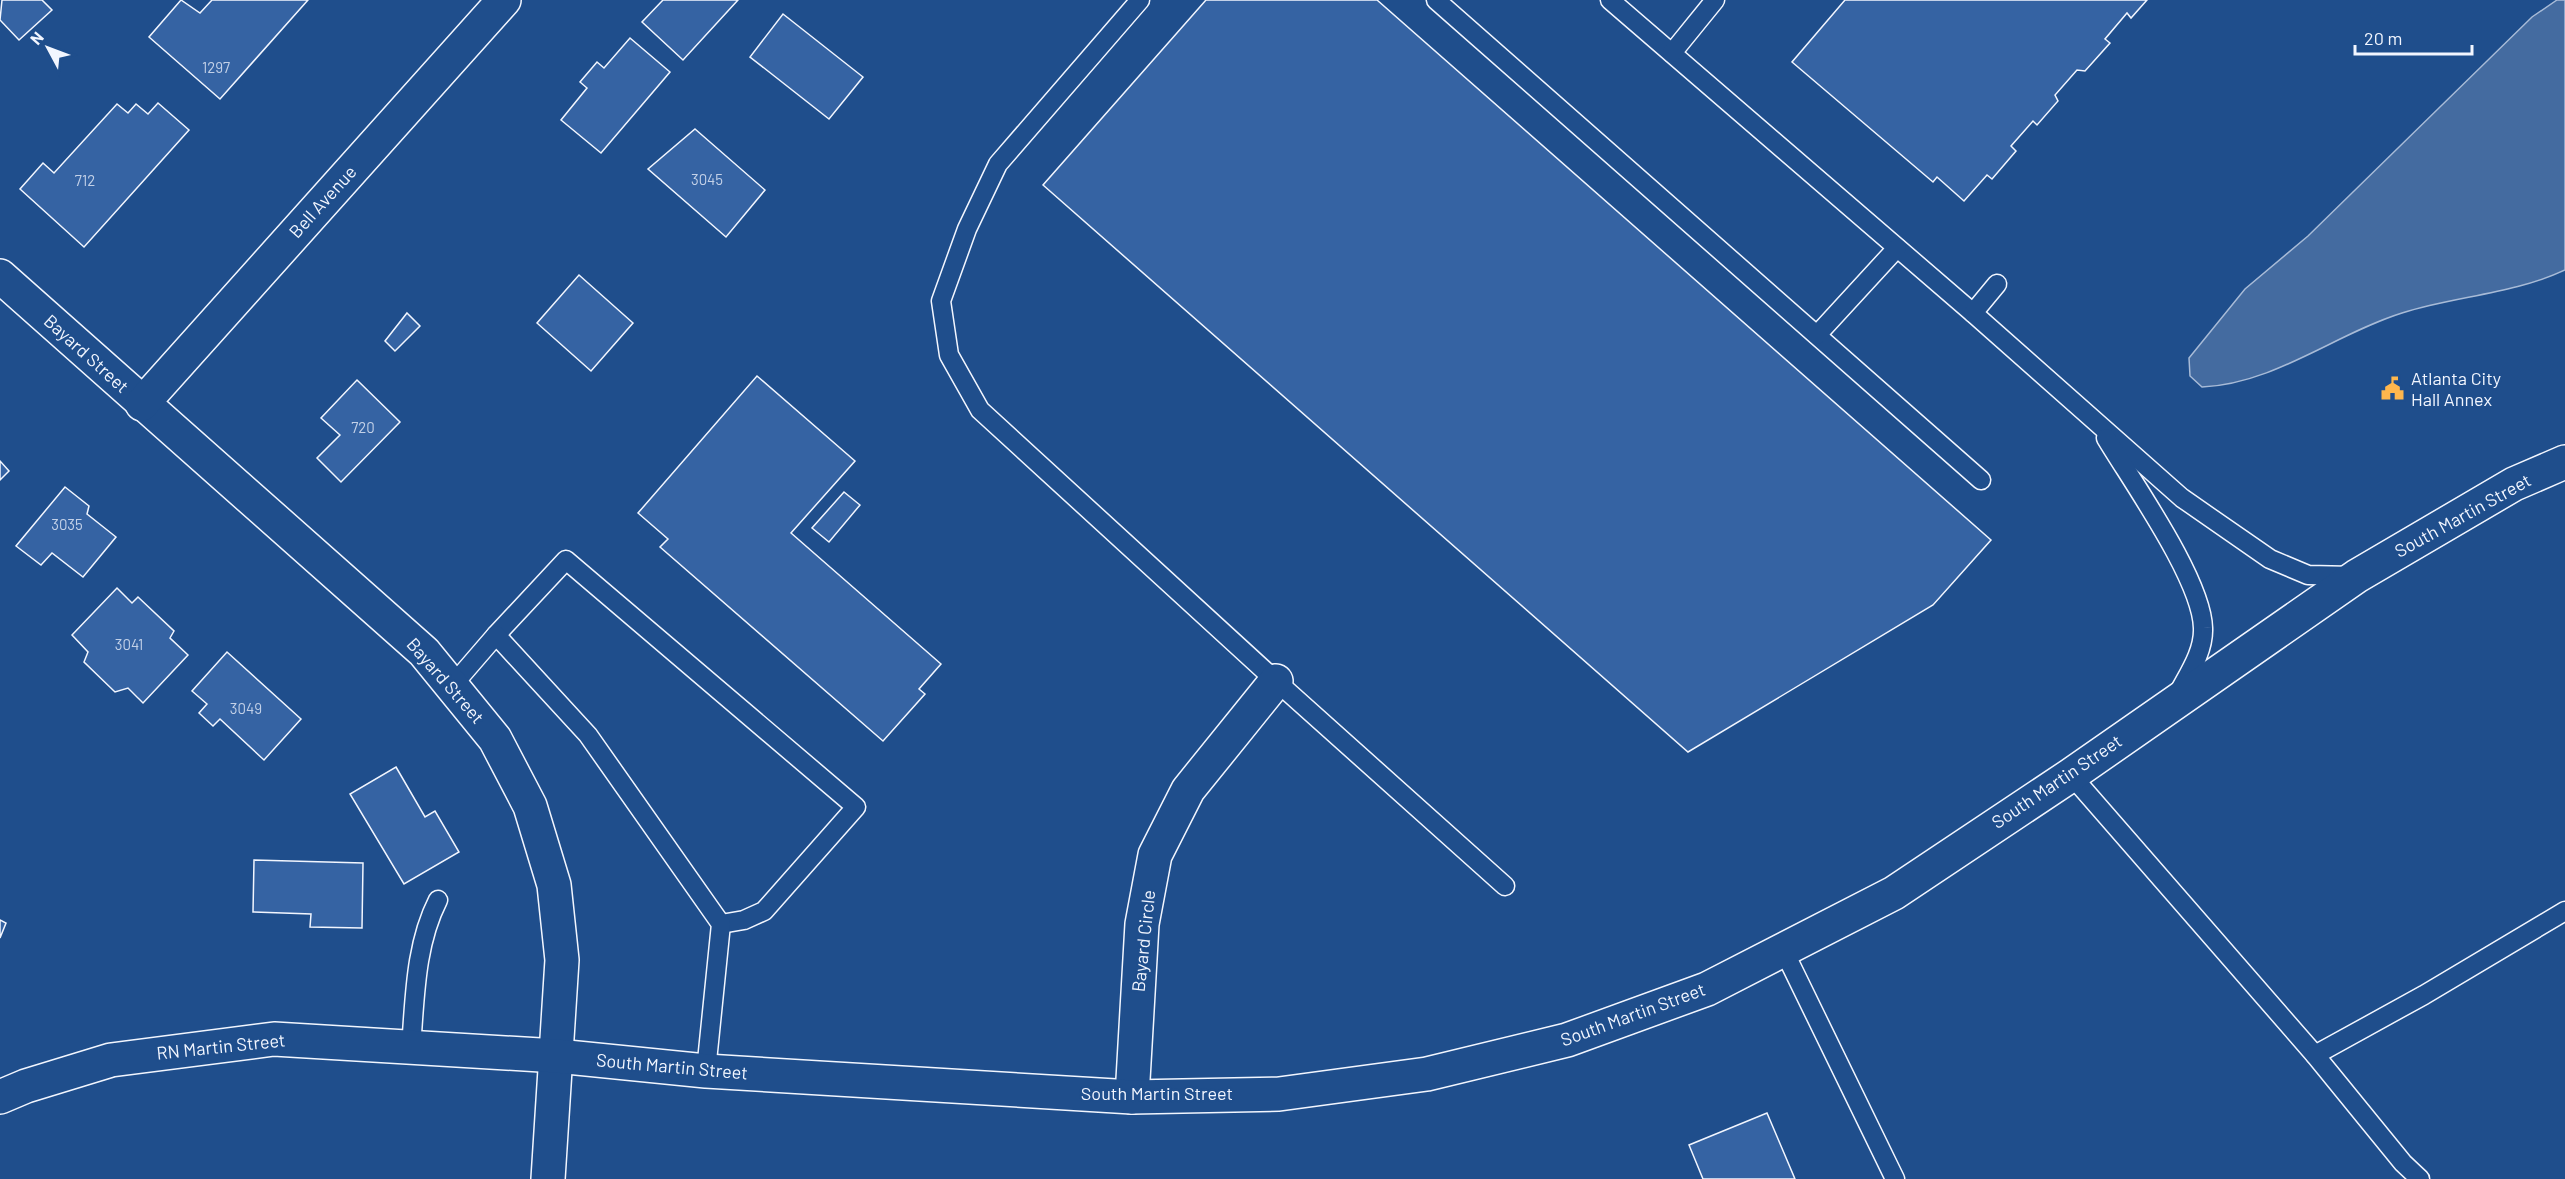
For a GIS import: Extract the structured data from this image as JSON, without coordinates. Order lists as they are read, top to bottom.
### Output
{
  "streets": {
    "street": [
      "Bell Avenue",
      "Bayard Street",
      "South Martin Street",
      "Bayard Circle",
      "RN Martin Street"
    ]
  },
  "crossings": [
    ["Bell Avenue", "Bayard Street"],
    ["Bayard Street", "South Martin Street"],
    ["Bayard Street", "RN Martin Street"],
    ["South Martin Street", "Bayard Circle"],
    ["South Martin Street", "RN Martin Street"]
  ],
  "places": {
    "public building": ["Atlanta City Hall Annex"]
  },
  "house_numbers": [
    "1297",
    "3045",
    "712",
    "720",
    "3035",
    "3041",
    "3049"
  ],
  "scale_bar": "20 m",
  "north": "top left"
}
